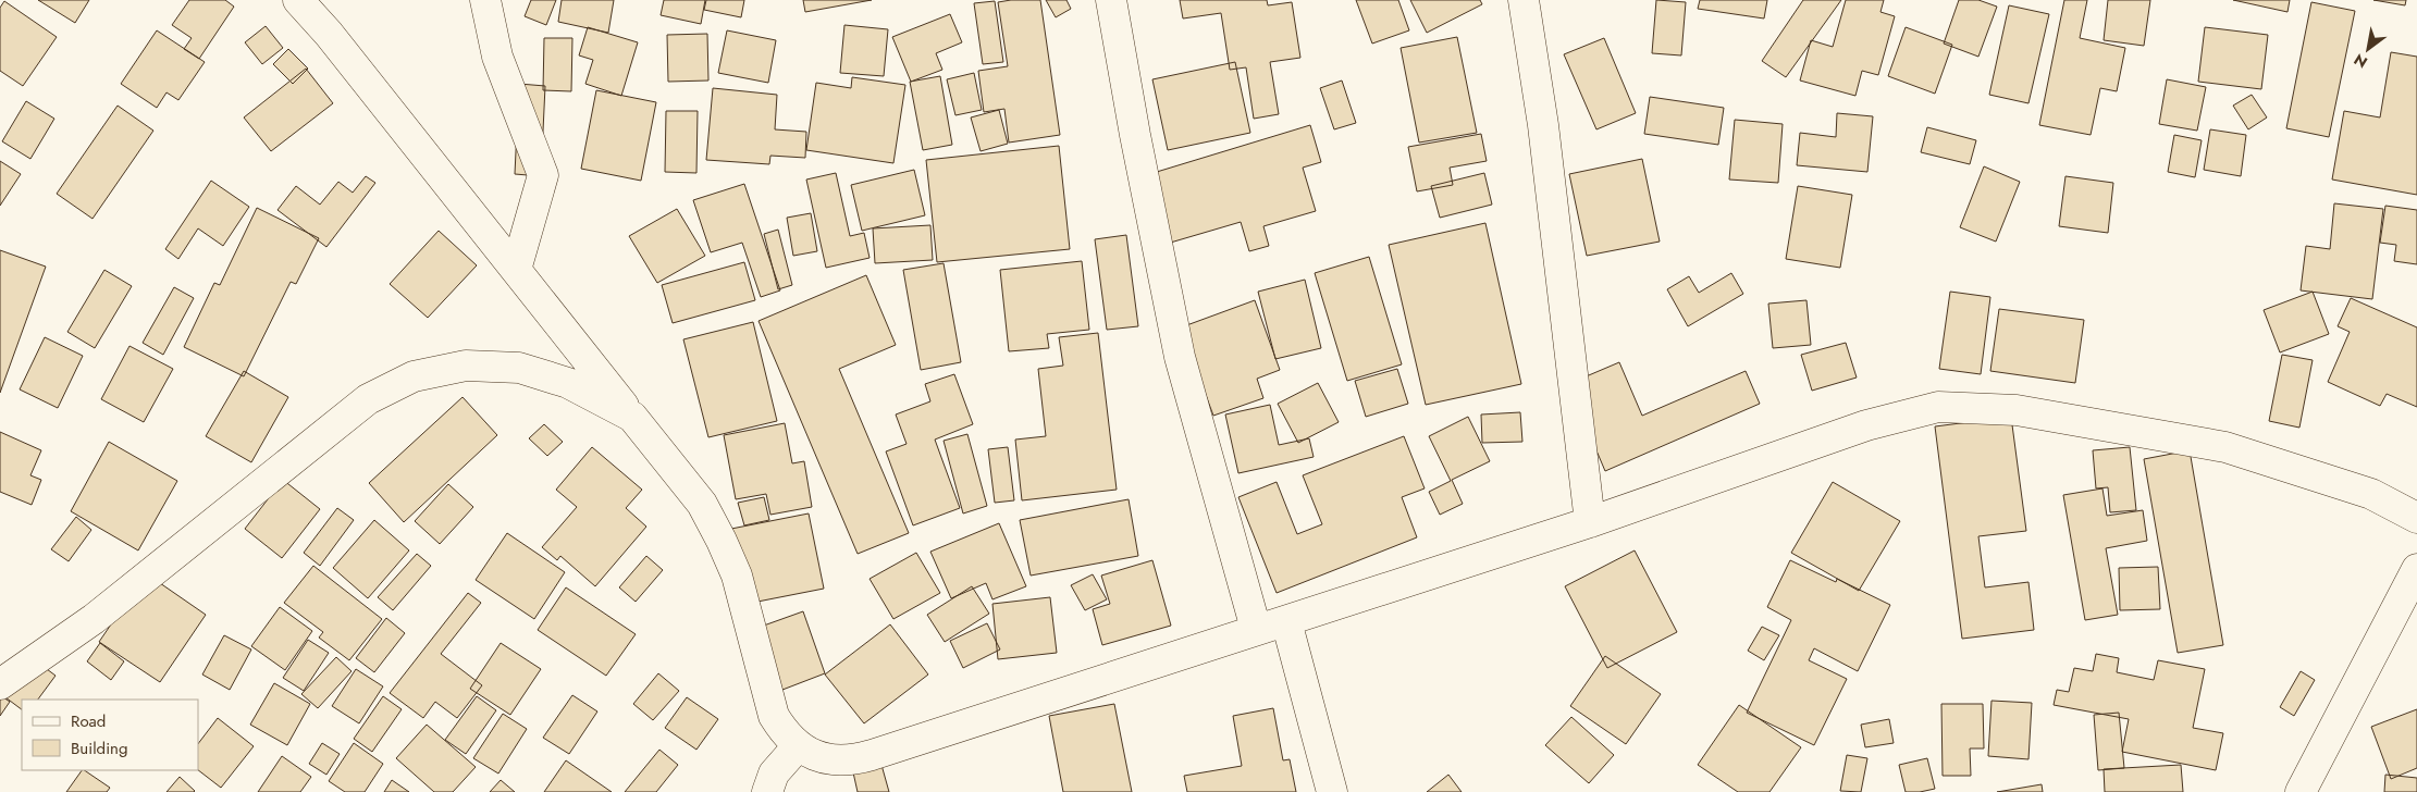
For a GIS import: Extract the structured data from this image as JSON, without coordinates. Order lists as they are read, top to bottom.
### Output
{
  "legend": ["Road", "Building"],
  "north": "bottom left"
}
